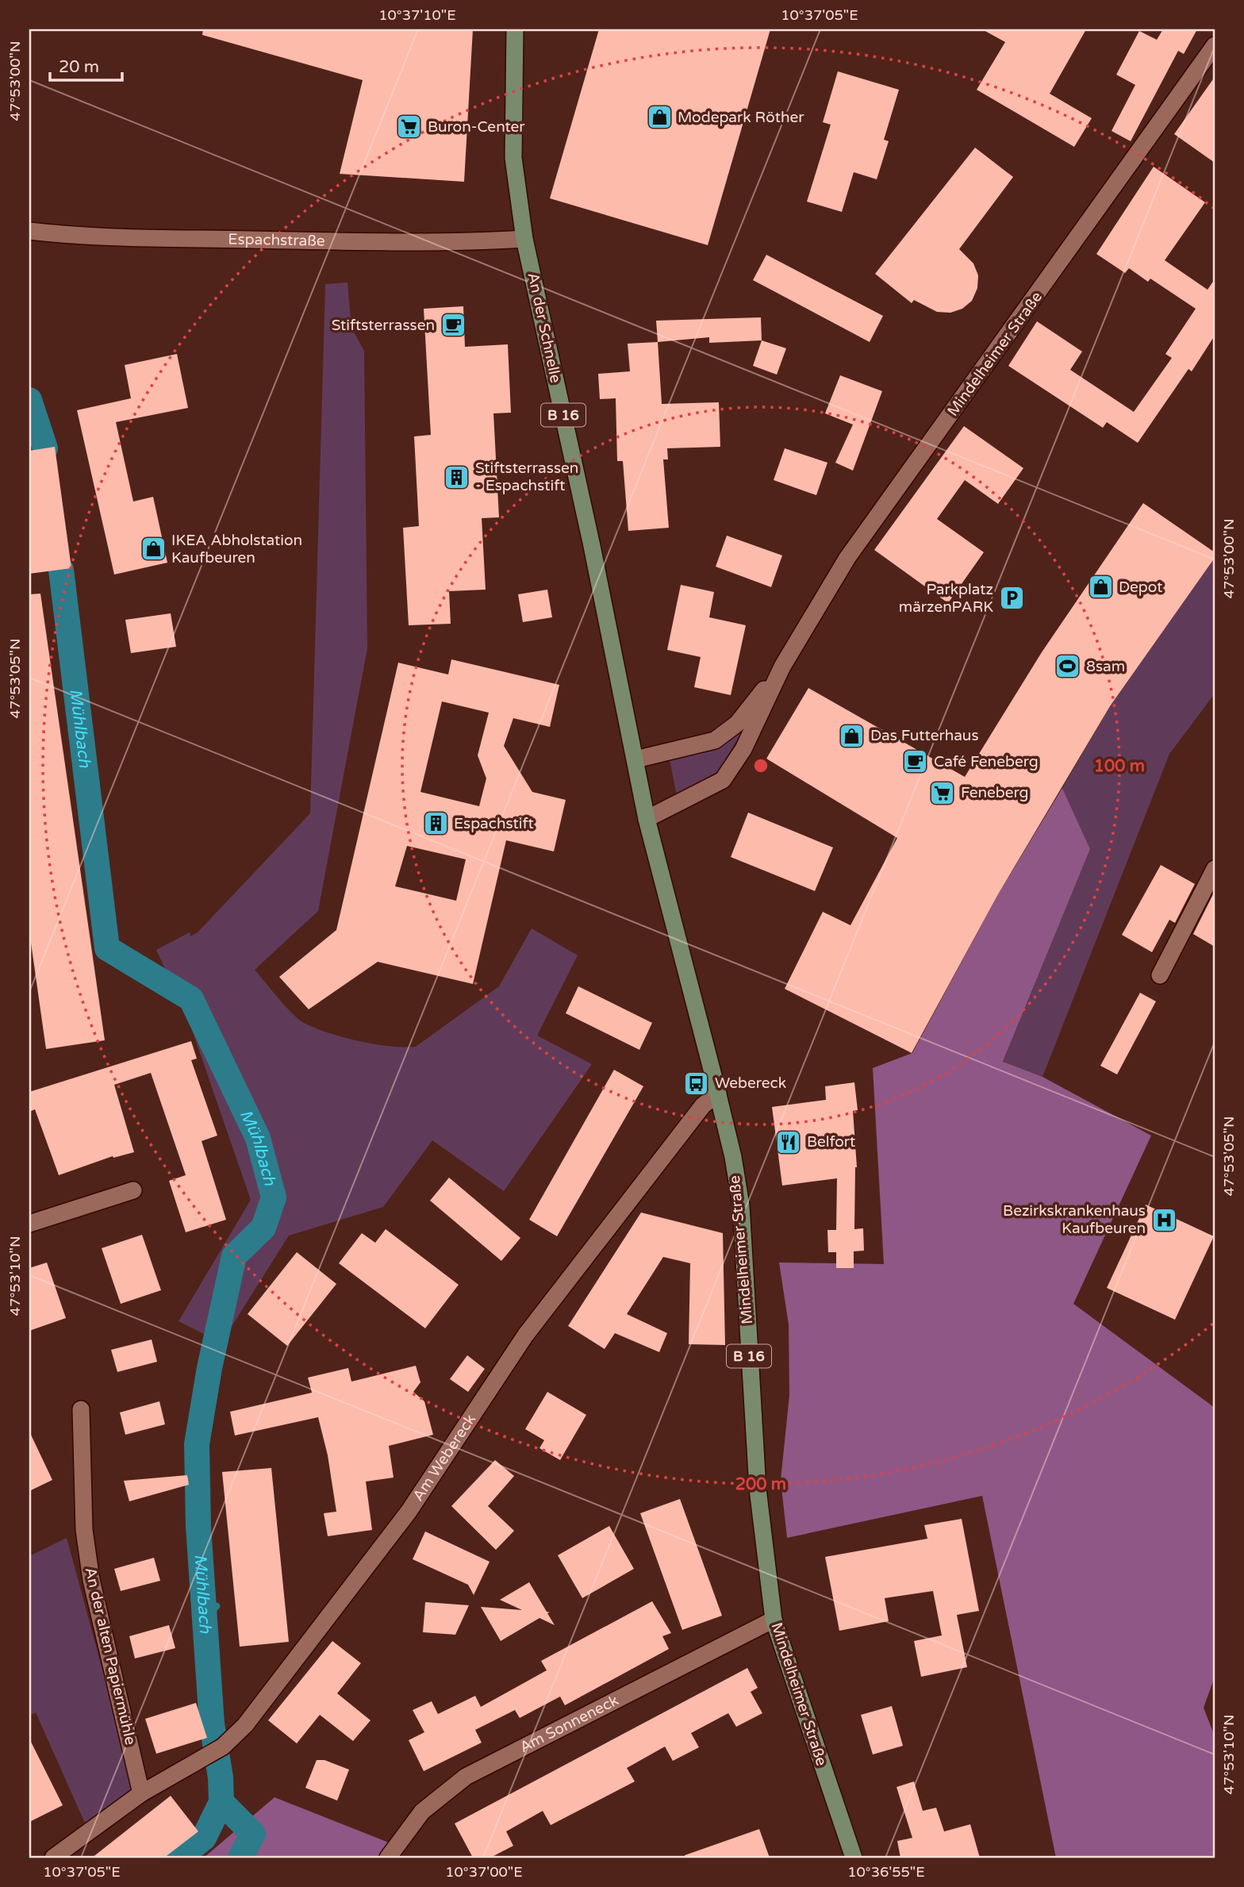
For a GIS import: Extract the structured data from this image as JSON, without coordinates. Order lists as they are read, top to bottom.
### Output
{
  "streets": {
    "main road": ["An der Schnelle", "Mindelheimer Straße", "B 16"],
    "street": [
      "Espachstraße",
      "Am Webereck",
      "An der alten Papiermühle",
      "Am Sonneneck"
    ]
  },
  "crossings": [
    ["Espachstraße", "An der Schnelle"],
    ["An der Schnelle", "Mindelheimer Straße"],
    ["Mindelheimer Straße", "Am Webereck"],
    ["Mindelheimer Straße", "Am Sonneneck"],
    ["Am Webereck", "An der alten Papiermühle"]
  ],
  "water": ["Mühlbach"],
  "places": {
    "shop": [
      "Modepark Röther",
      "IKEA Abholstation Kaufbeuren",
      "Depot",
      "Das Futterhaus"
    ],
    "supermarket": ["Buron-Center", "Feneberg"],
    "cafe": ["Stiftsterrassen", "Café Feneberg"],
    "building": ["Stiftsterrassen - Espachstift", "Espachstift"],
    "parking": ["Parkplatz märzenPARK"],
    "sports": ["8sam"],
    "bus stop": ["Webereck"],
    "restaurant": ["Belfort"],
    "hospital": ["Bezirkskrankenhaus Kaufbeuren"]
  },
  "scale_bar": "20 m",
  "coordinates": [
    "10°37'10\"E",
    "10°37'05\"E",
    "47°53'00\"N",
    "47°53'05\"N",
    "47°53'10\"N",
    "10°37'00\"E",
    "10°36'55\"E"
  ],
  "rings": ["100 m", "200 m"]
}
